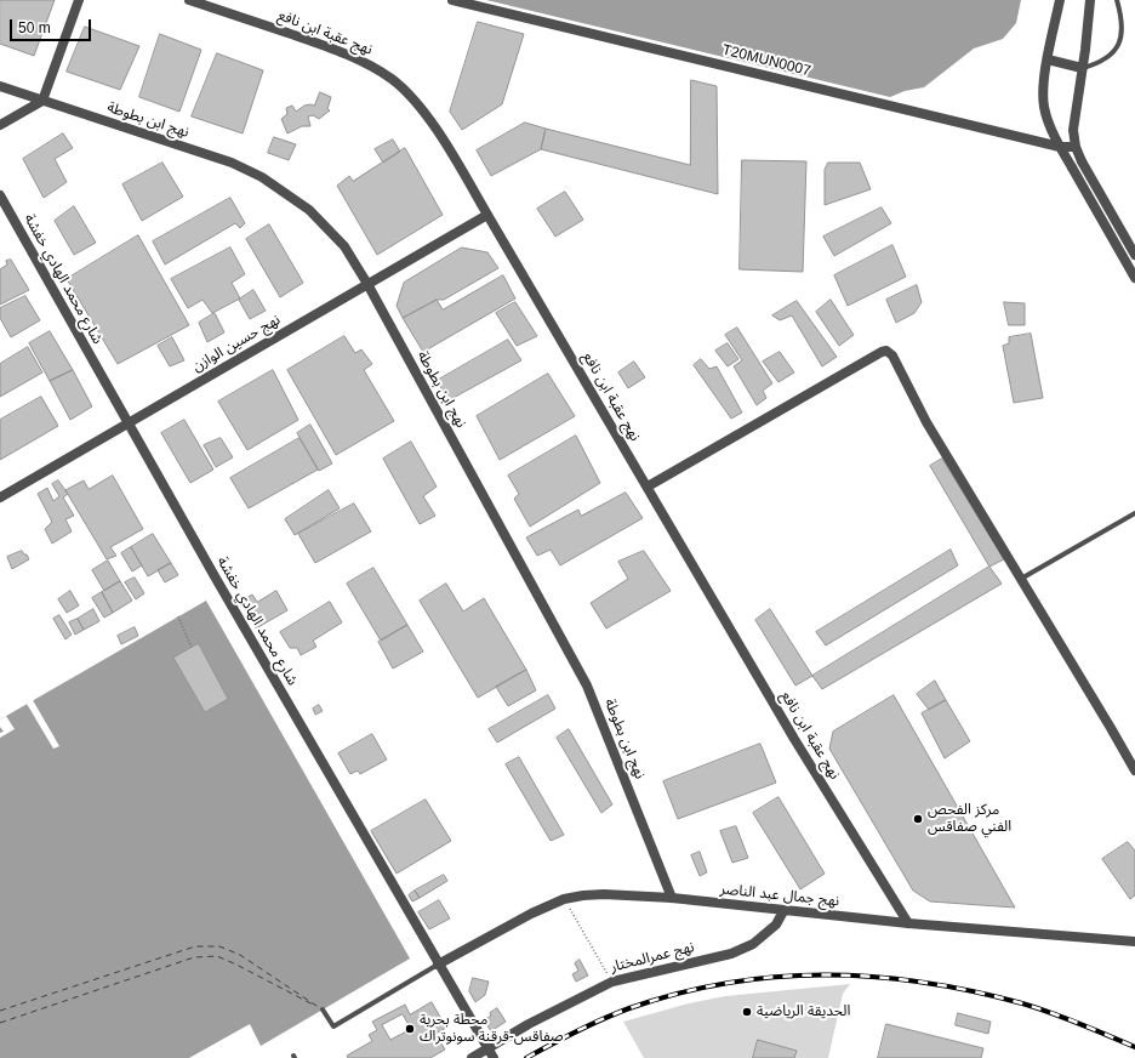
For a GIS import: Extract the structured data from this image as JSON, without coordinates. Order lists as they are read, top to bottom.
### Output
{
  "streets": {
    "street": [
      "نهج عقبة ابن نافع",
      "T20MUN0007",
      "نهج ابن بطوطة",
      "شارع محمد الهادي خفشة",
      "نهج حسين الوازن",
      "نهج جمال عبد الناصر",
      "نهج عمرالمختار"
    ]
  },
  "crossings": [
    ["نهج عقبة ابن نافع", "نهج حسين الوازن"],
    ["نهج عقبة ابن نافع", "نهج جمال عبد الناصر"],
    ["نهج ابن بطوطة", "نهج حسين الوازن"],
    ["نهج ابن بطوطة", "نهج جمال عبد الناصر"],
    ["شارع محمد الهادي خفشة", "نهج حسين الوازن"],
    ["شارع محمد الهادي خفشة", "نهج جمال عبد الناصر"],
    ["شارع محمد الهادي خفشة", "نهج عمرالمختار"],
    ["نهج جمال عبد الناصر", "نهج عمرالمختار"]
  ],
  "places": ["مركز الفحص الفني صفاقس", "الحديقة الرياضية", "محطة بحرية صفاقس-قرقنة سونوتراك"],
  "scale_bar": "50 m"
}
